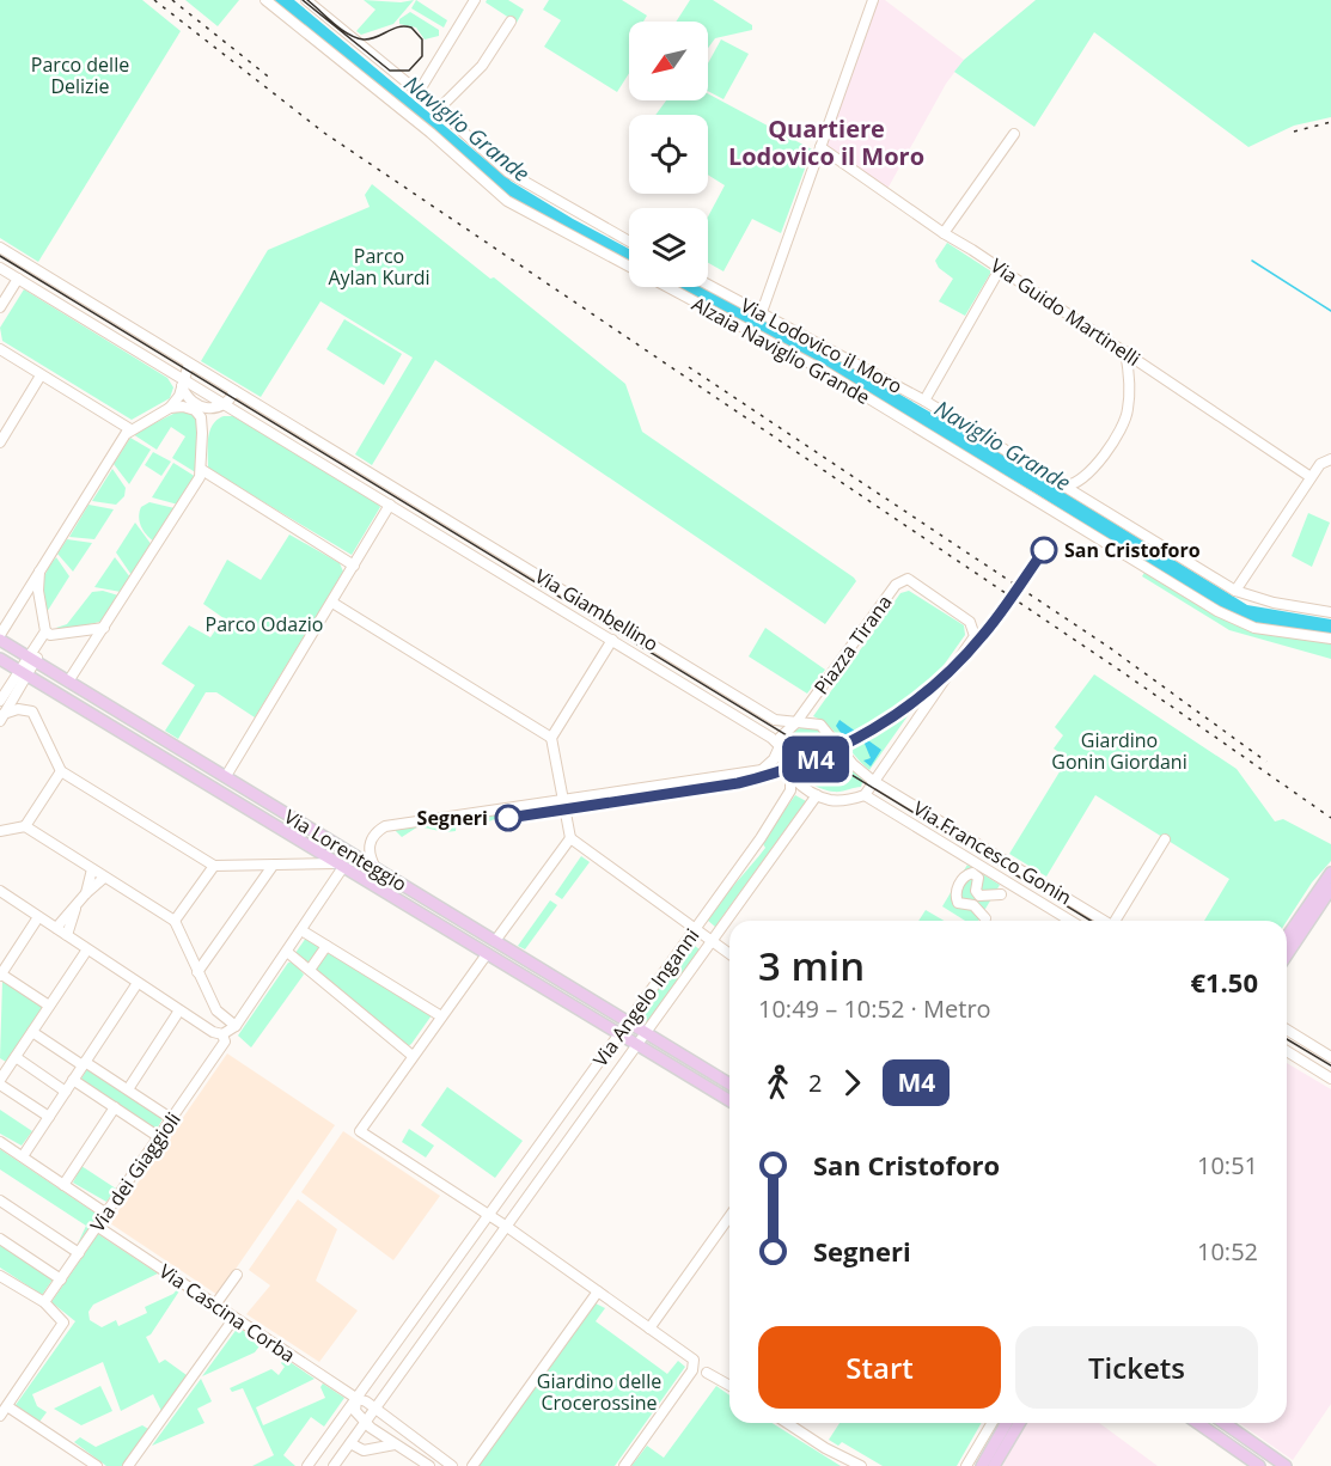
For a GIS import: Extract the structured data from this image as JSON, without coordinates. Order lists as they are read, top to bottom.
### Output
{
  "streets": {
    "main road": ["Via Lorenteggio"],
    "street": [
      "Via Guido Martinelli",
      "Via Lodovico il Moro",
      "Alzaia Naviglio Grande",
      "Via Giambellino",
      "Piazza Tirana",
      "Via Francesco Gonin",
      "Via Angelo Inganni",
      "Via dei Giaggioli",
      "Via Cascina Corba"
    ]
  },
  "crossings": [
    ["Via Giambellino", "Piazza Tirana"],
    ["Piazza Tirana", "Via Francesco Gonin"],
    ["Via Lorenteggio", "Via Angelo Inganni"],
    ["Via Lorenteggio", "Via dei Giaggioli"],
    ["Via Angelo Inganni", "Via Cascina Corba"],
    ["Via dei Giaggioli", "Via Cascina Corba"]
  ],
  "districts": ["Quartiere Lodovico il Moro"],
  "water": ["Naviglio Grande"],
  "parks": [
    "Parco delle Delizie",
    "Parco Aylan Kurdi",
    "Parco Odazio",
    "Giardino Gonin Giordani",
    "Giardino delle Crocerossine"
  ],
  "places": ["San Cristoforo", "Segneri"],
  "lines": ["metro line M4"],
  "north": "bottom left",
  "page": {
    "on_map": "M4",
    "heading": ["3 min", "10:49 – 10:52 · Metro", "€1.50"],
    "legs": ["2", "M4"],
    "list": [
      {
        "name": "San Cristoforo",
        "value": "10:51"
      },
      {
        "name": "Segneri",
        "value": "10:52"
      }
    ],
    "buttons": ["Start", "Tickets"]
  }
}
